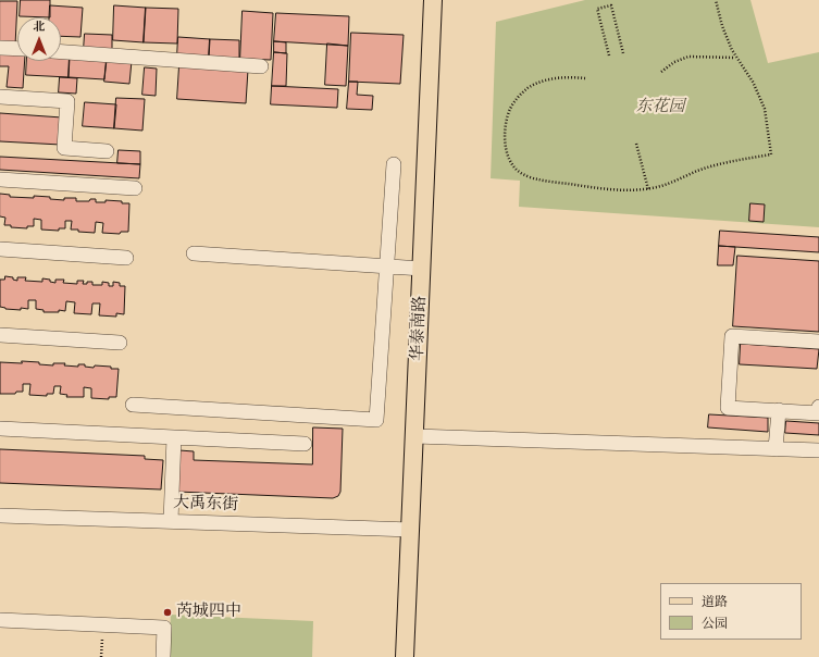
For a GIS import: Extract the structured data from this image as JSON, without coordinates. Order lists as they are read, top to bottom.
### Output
{
  "streets": {
    "main road": ["华泰南路"],
    "street": ["大禹东街"]
  },
  "crossings": [
    ["华泰南路", "大禹东街"]
  ],
  "parks": ["东花园"],
  "places": ["芮城四中"],
  "legend": ["道路", "公园"],
  "north": "top"
}
